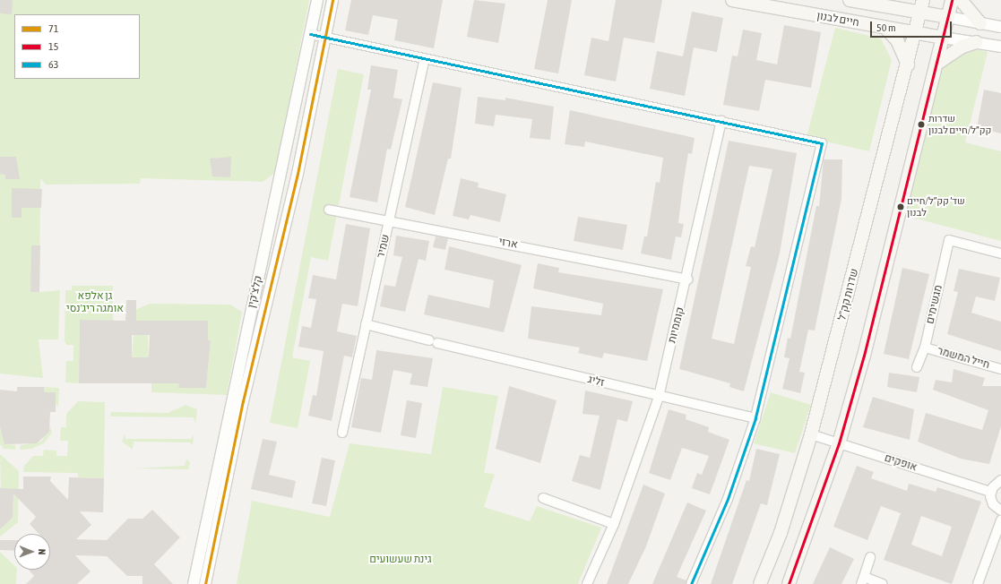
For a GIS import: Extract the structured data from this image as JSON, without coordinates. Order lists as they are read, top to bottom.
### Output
{
  "streets": {
    "main road": ["חיים לבנון", "שדרות קק\"ל"],
    "street": [
      "ארזי",
      "שמיר",
      "קלצ'קין",
      "מגשימים",
      "קוממיות",
      "חייל המשמר",
      "זליג",
      "אופקים"
    ]
  },
  "crossings": [
    ["חיים לבנון", "שדרות קק\"ל"],
    ["ארזי", "שמיר"],
    ["ארזי", "קוממיות"],
    ["שמיר", "זליג"],
    ["שדרות קק\"ל", "אופקים"],
    ["מגשימים", "חייל המשמר"],
    ["קוממיות", "זליג"]
  ],
  "parks": ["גן אלפא אומגה ריג'נסי", "גינת שעשועים"],
  "places": ["שדרות קק״ל/חיים לבנון", "שד׳ קק״ל/חיים לבנון"],
  "lines": ["transit line 71", "transit line 15", "transit line 63"],
  "legend": ["71", "15", "63"],
  "scale_bar": "50 m",
  "north": "right"
}
